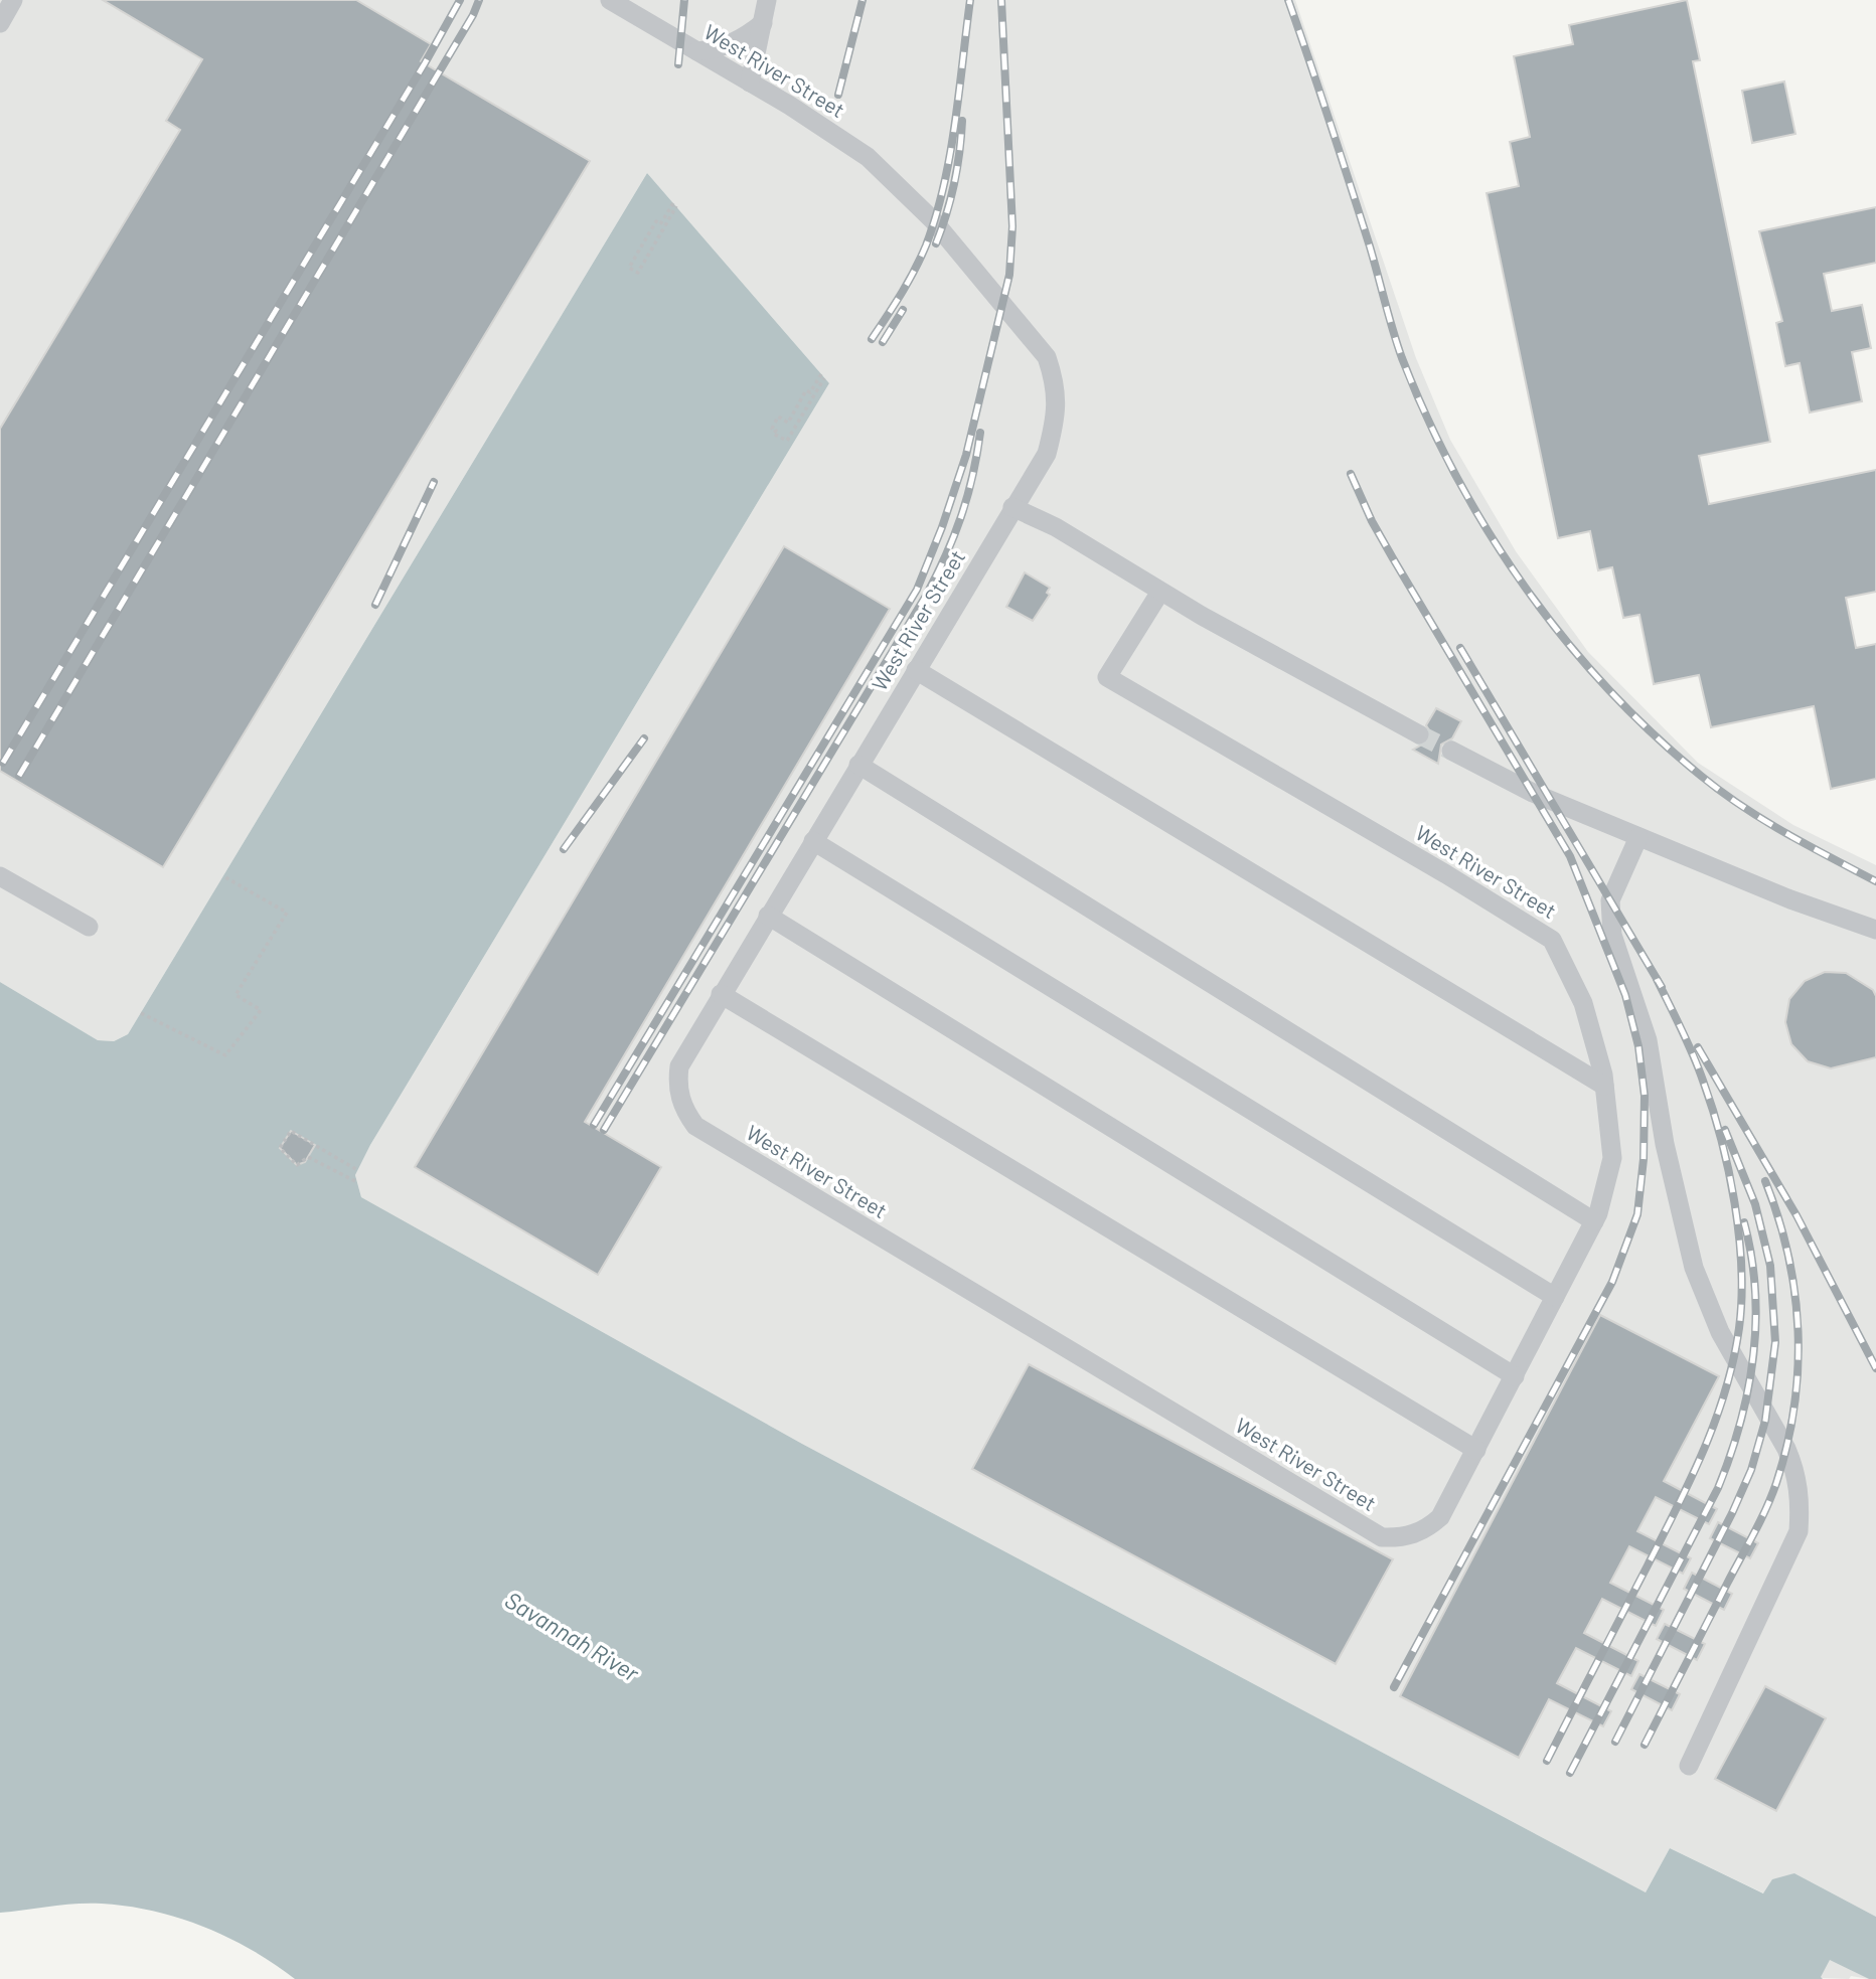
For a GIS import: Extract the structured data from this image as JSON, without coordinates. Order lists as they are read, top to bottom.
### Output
{
  "streets": {
    "street": ["West River Street"]
  },
  "water": ["Savannah River"]
}
